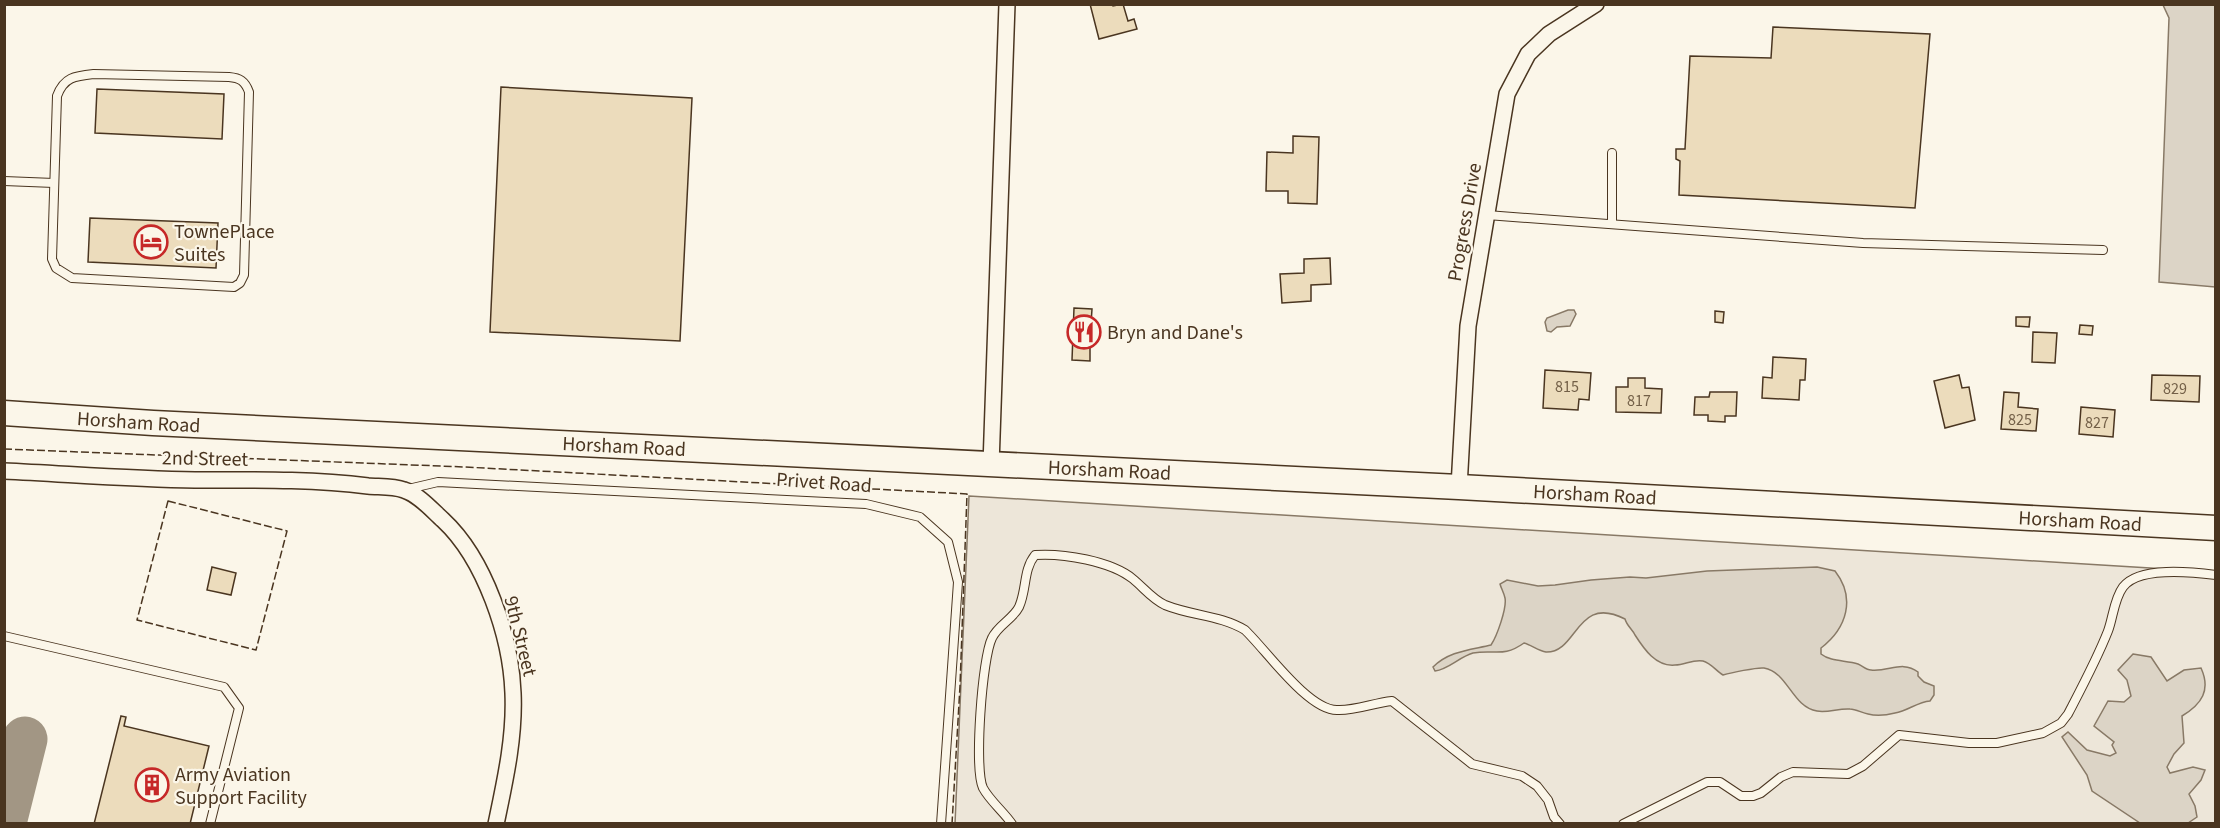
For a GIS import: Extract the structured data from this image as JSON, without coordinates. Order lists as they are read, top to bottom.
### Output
{
  "streets": {
    "main road": ["Horsham Road"],
    "street": ["Progress Drive", "2nd Street", "9th Street"],
    "lane": ["Privet Road"]
  },
  "crossings": [
    ["Progress Drive", "Horsham Road"],
    ["2nd Street", "Privet Road"],
    ["2nd Street", "9th Street"],
    ["Privet Road", "9th Street"]
  ],
  "places": {
    "hotel": ["TownePlace Suites"],
    "restaurant": ["Bryn and Dane's"],
    "building": ["Army Aviation Support Facility"]
  },
  "house_numbers": [
    "815",
    "829",
    "817",
    "825",
    "827"
  ]
}
